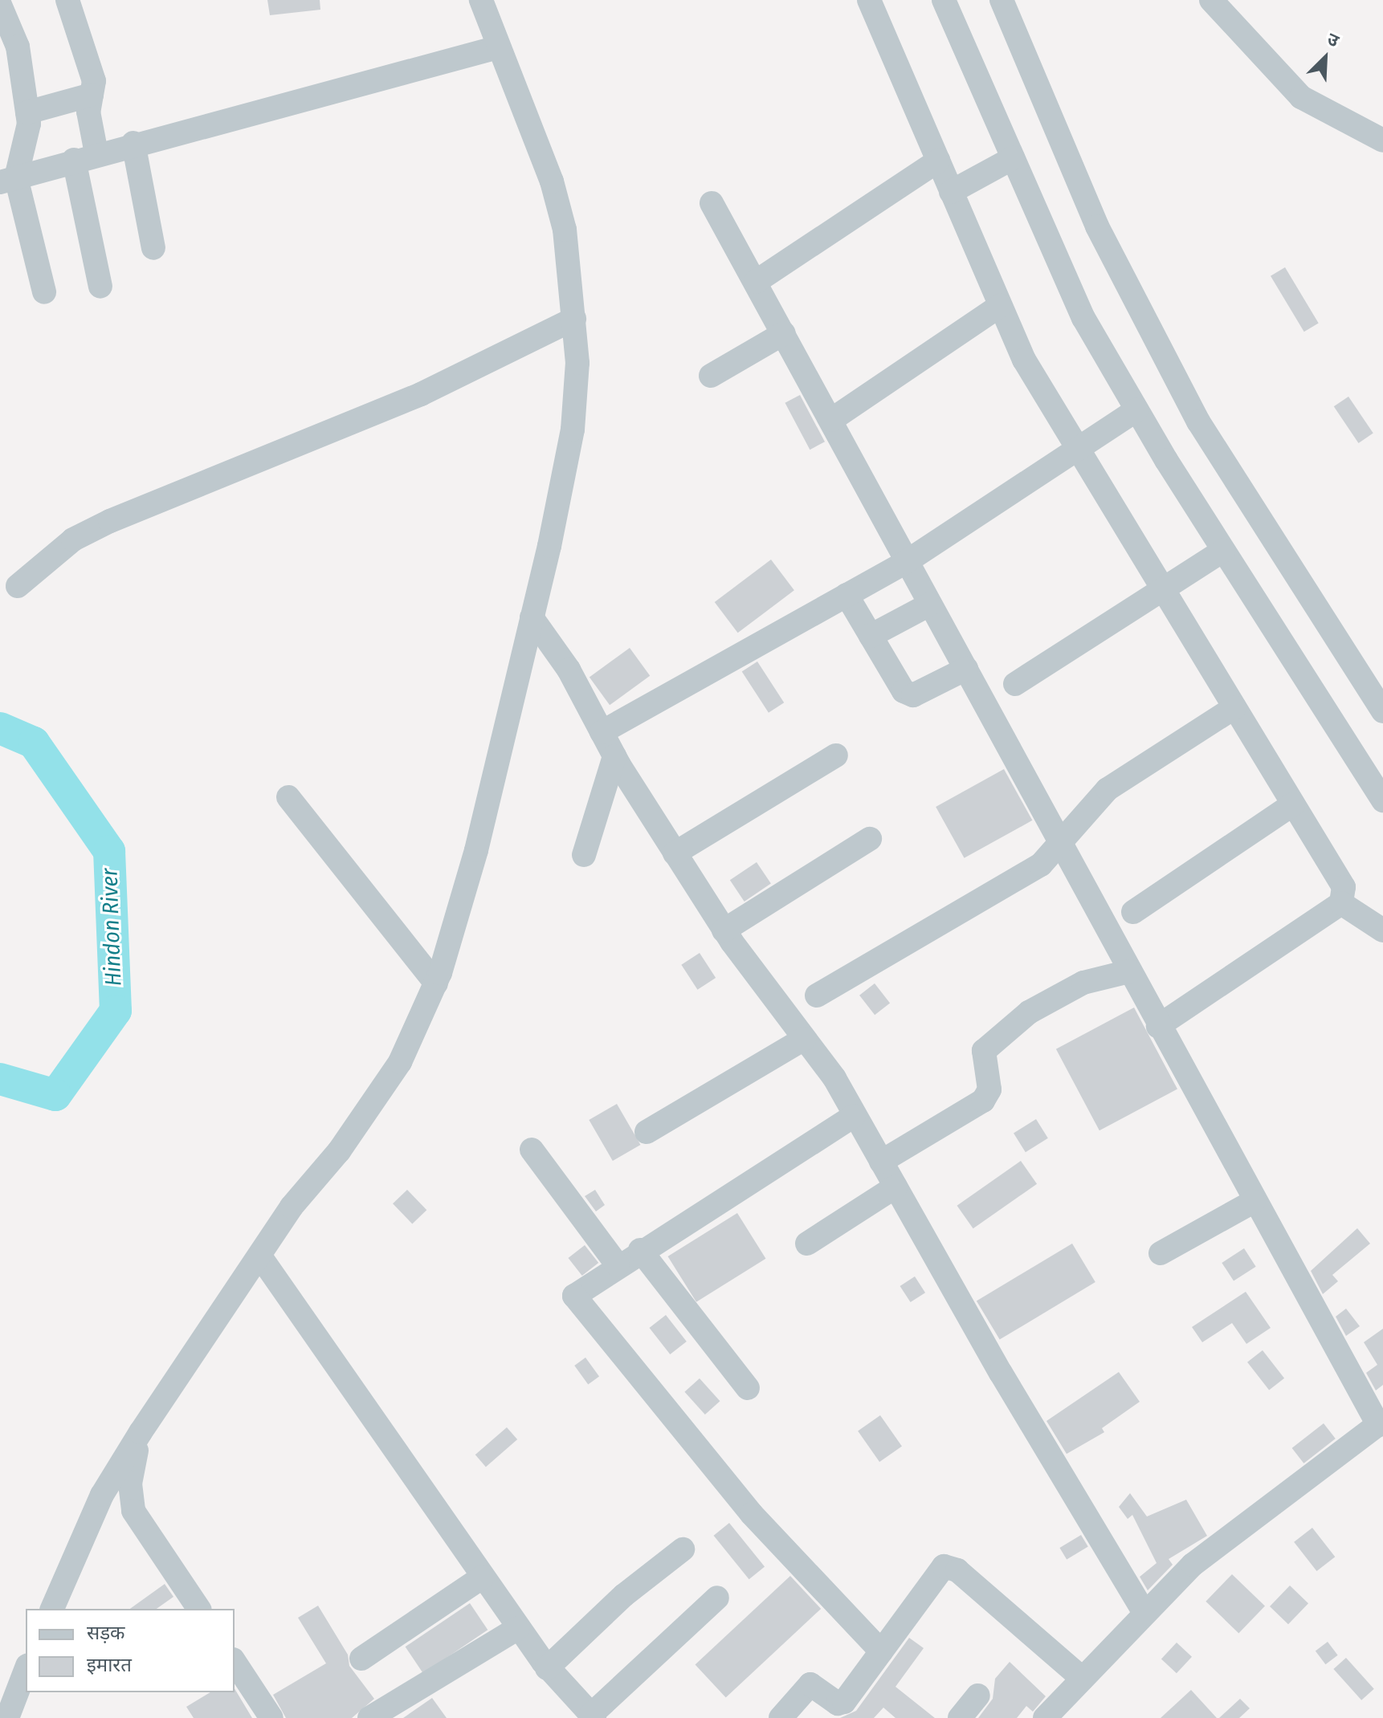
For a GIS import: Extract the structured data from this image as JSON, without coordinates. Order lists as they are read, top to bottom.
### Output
{
  "water": ["Hindon River"],
  "legend": ["सड़क", "इमारत"],
  "north": "top right"
}
